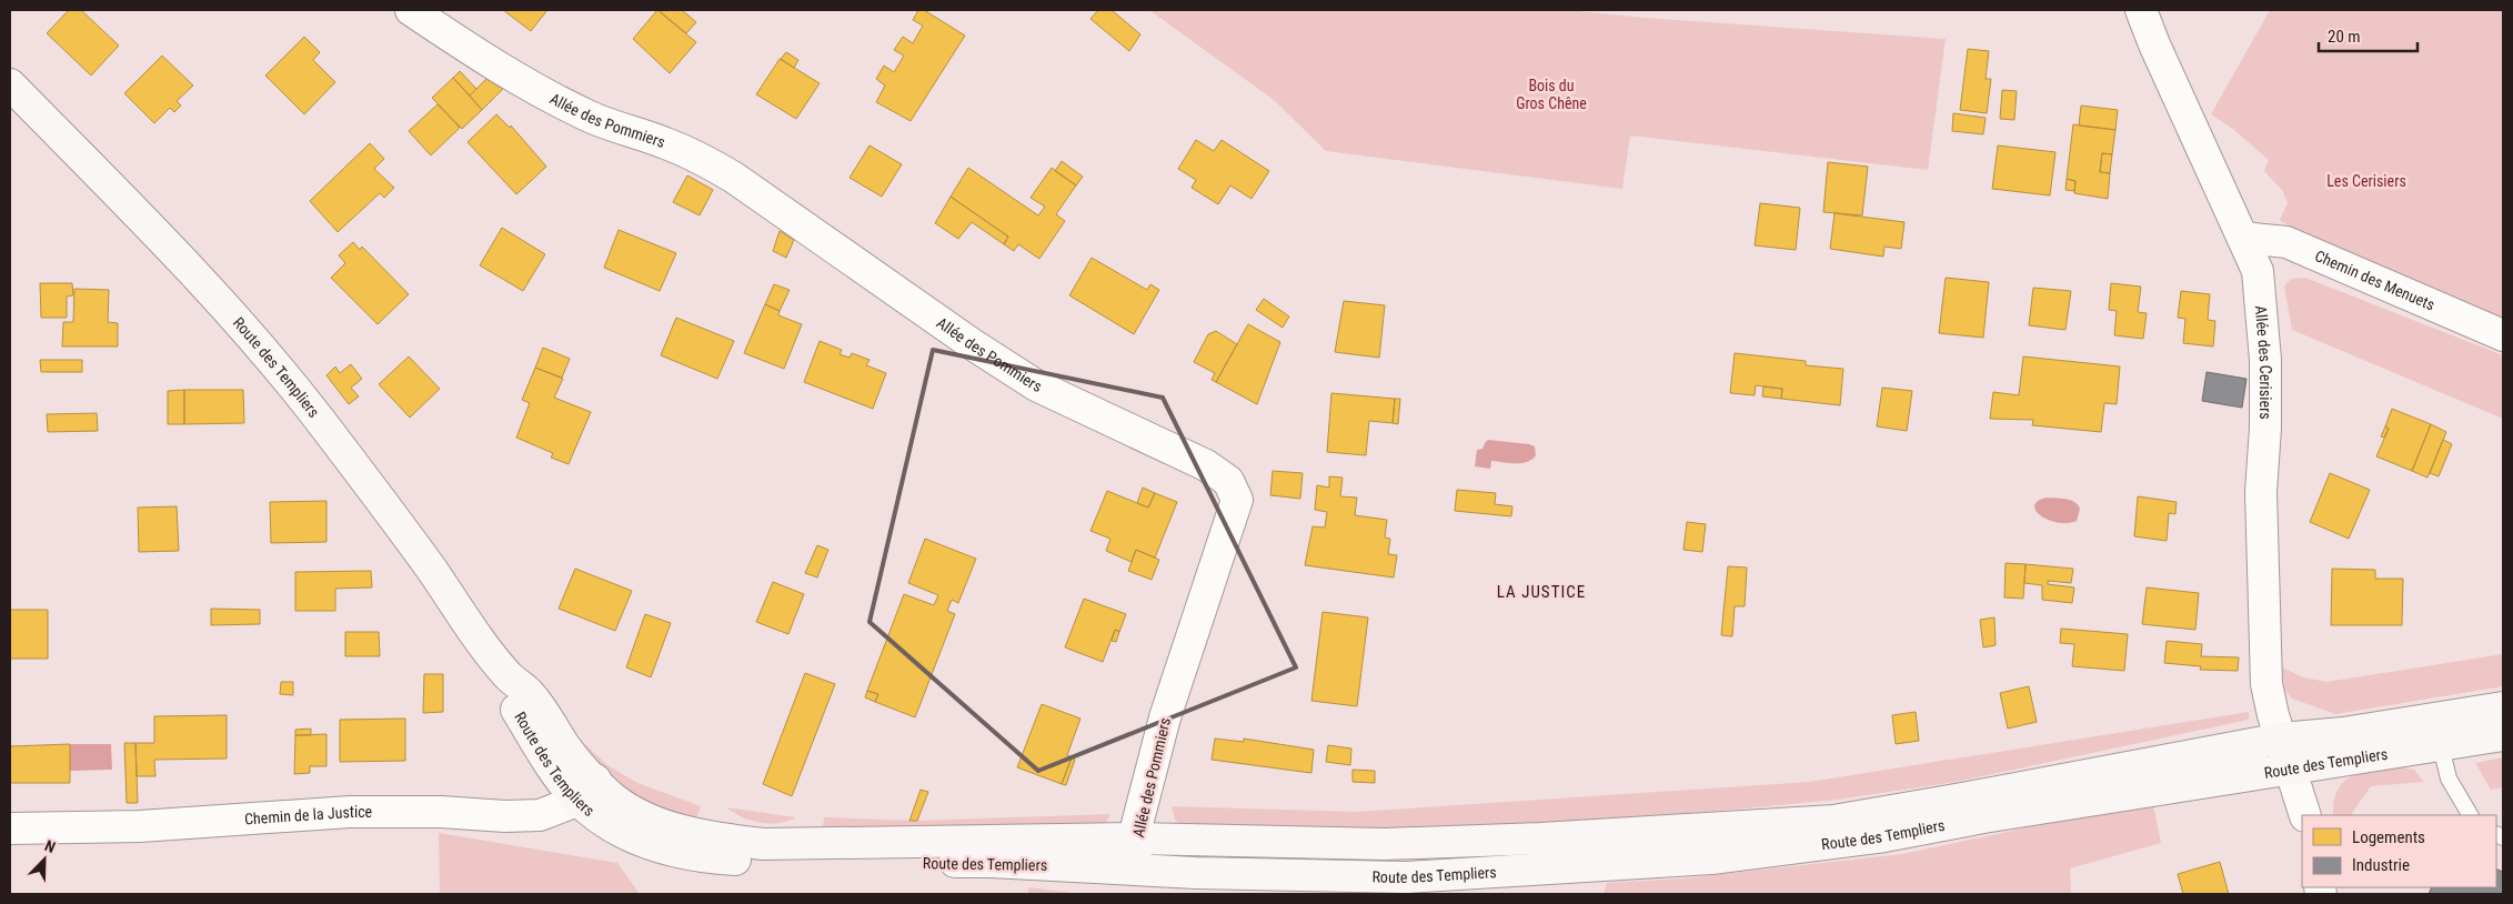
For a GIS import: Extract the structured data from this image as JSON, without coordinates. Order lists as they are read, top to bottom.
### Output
{
  "streets": {
    "main road": ["Route des Templiers"],
    "street": [
      "Allée des Pommiers",
      "Chemin des Menuets",
      "Allée des Cerisiers",
      "Chemin de la Justice"
    ]
  },
  "crossings": [
    ["Allée des Pommiers", "Route des Templiers"],
    ["Chemin des Menuets", "Allée des Cerisiers"],
    ["Allée des Cerisiers", "Route des Templiers"],
    ["Route des Templiers", "Chemin de la Justice"]
  ],
  "districts": ["LA JUSTICE"],
  "parks": ["Bois du Gros Chêne", "Les Cerisiers"],
  "legend": ["Logements", "Industrie"],
  "scale_bar": "20 m",
  "north": "top right"
}
